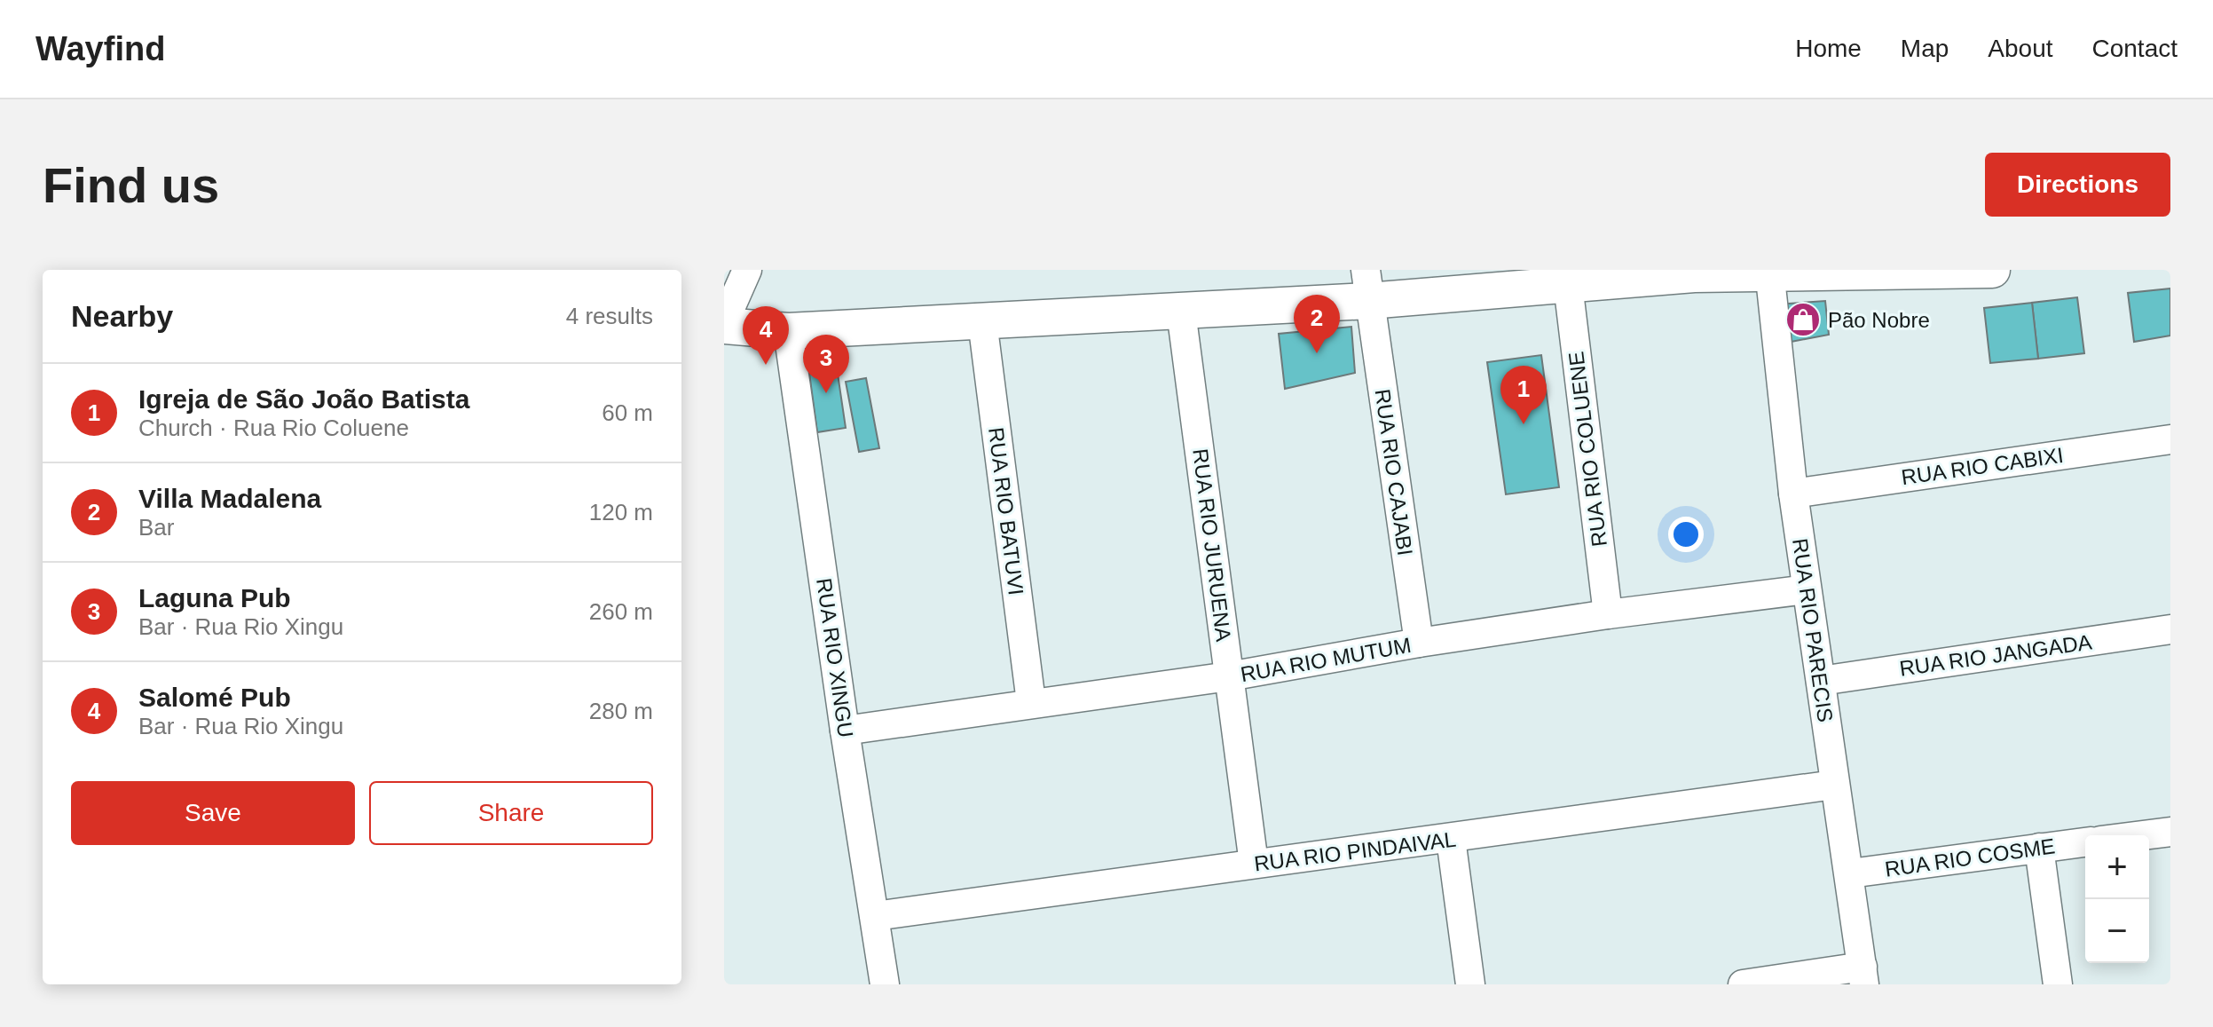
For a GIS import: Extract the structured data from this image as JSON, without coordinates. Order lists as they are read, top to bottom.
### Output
{
  "streets": {
    "street": [
      "RUA RIO COLUENE",
      "RUA RIO CABIXI",
      "RUA RIO CAJABI",
      "RUA RIO BATUVI",
      "RUA RIO JURUENA",
      "RUA RIO PARECIS",
      "RUA RIO JANGADA",
      "RUA RIO XINGU",
      "RUA RIO MUTUM",
      "RUA RIO PINDAIVAL",
      "RUA RIO COSME"
    ]
  },
  "crossings": [
    ["RUA RIO COLUENE", "RUA RIO MUTUM"],
    ["RUA RIO CABIXI", "RUA RIO PARECIS"],
    ["RUA RIO CAJABI", "RUA RIO MUTUM"],
    ["RUA RIO BATUVI", "RUA RIO MUTUM"],
    ["RUA RIO JURUENA", "RUA RIO MUTUM"],
    ["RUA RIO JURUENA", "RUA RIO PINDAIVAL"],
    ["RUA RIO PARECIS", "RUA RIO JANGADA"],
    ["RUA RIO PARECIS", "RUA RIO MUTUM"],
    ["RUA RIO PARECIS", "RUA RIO PINDAIVAL"],
    ["RUA RIO PARECIS", "RUA RIO COSME"],
    ["RUA RIO XINGU", "RUA RIO MUTUM"],
    ["RUA RIO XINGU", "RUA RIO PINDAIVAL"]
  ],
  "places": {
    "shop": ["Pão Nobre"]
  },
  "page": {
    "header": "Wayfind",
    "nav": [
      "Home",
      "Map",
      "About",
      "Contact"
    ],
    "buttons": [
      "Directions",
      ["Save", "Share"]
    ],
    "title": "Find us",
    "heading": ["Nearby", "4 results"],
    "pins": [
      "2",
      "4",
      "3",
      "1"
    ],
    "list": [
      {
        "mark": "1",
        "name": "Igreja de São João Batista",
        "note": "Church · Rua Rio Coluene",
        "value": "60 m"
      },
      {
        "mark": "2",
        "name": "Villa Madalena",
        "note": "Bar",
        "value": "120 m"
      },
      {
        "mark": "3",
        "name": "Laguna Pub",
        "note": "Bar · Rua Rio Xingu",
        "value": "260 m"
      },
      {
        "mark": "4",
        "name": "Salomé Pub",
        "note": "Bar · Rua Rio Xingu",
        "value": "280 m"
      }
    ],
    "map_buttons": ["+", "−"]
  }
}
